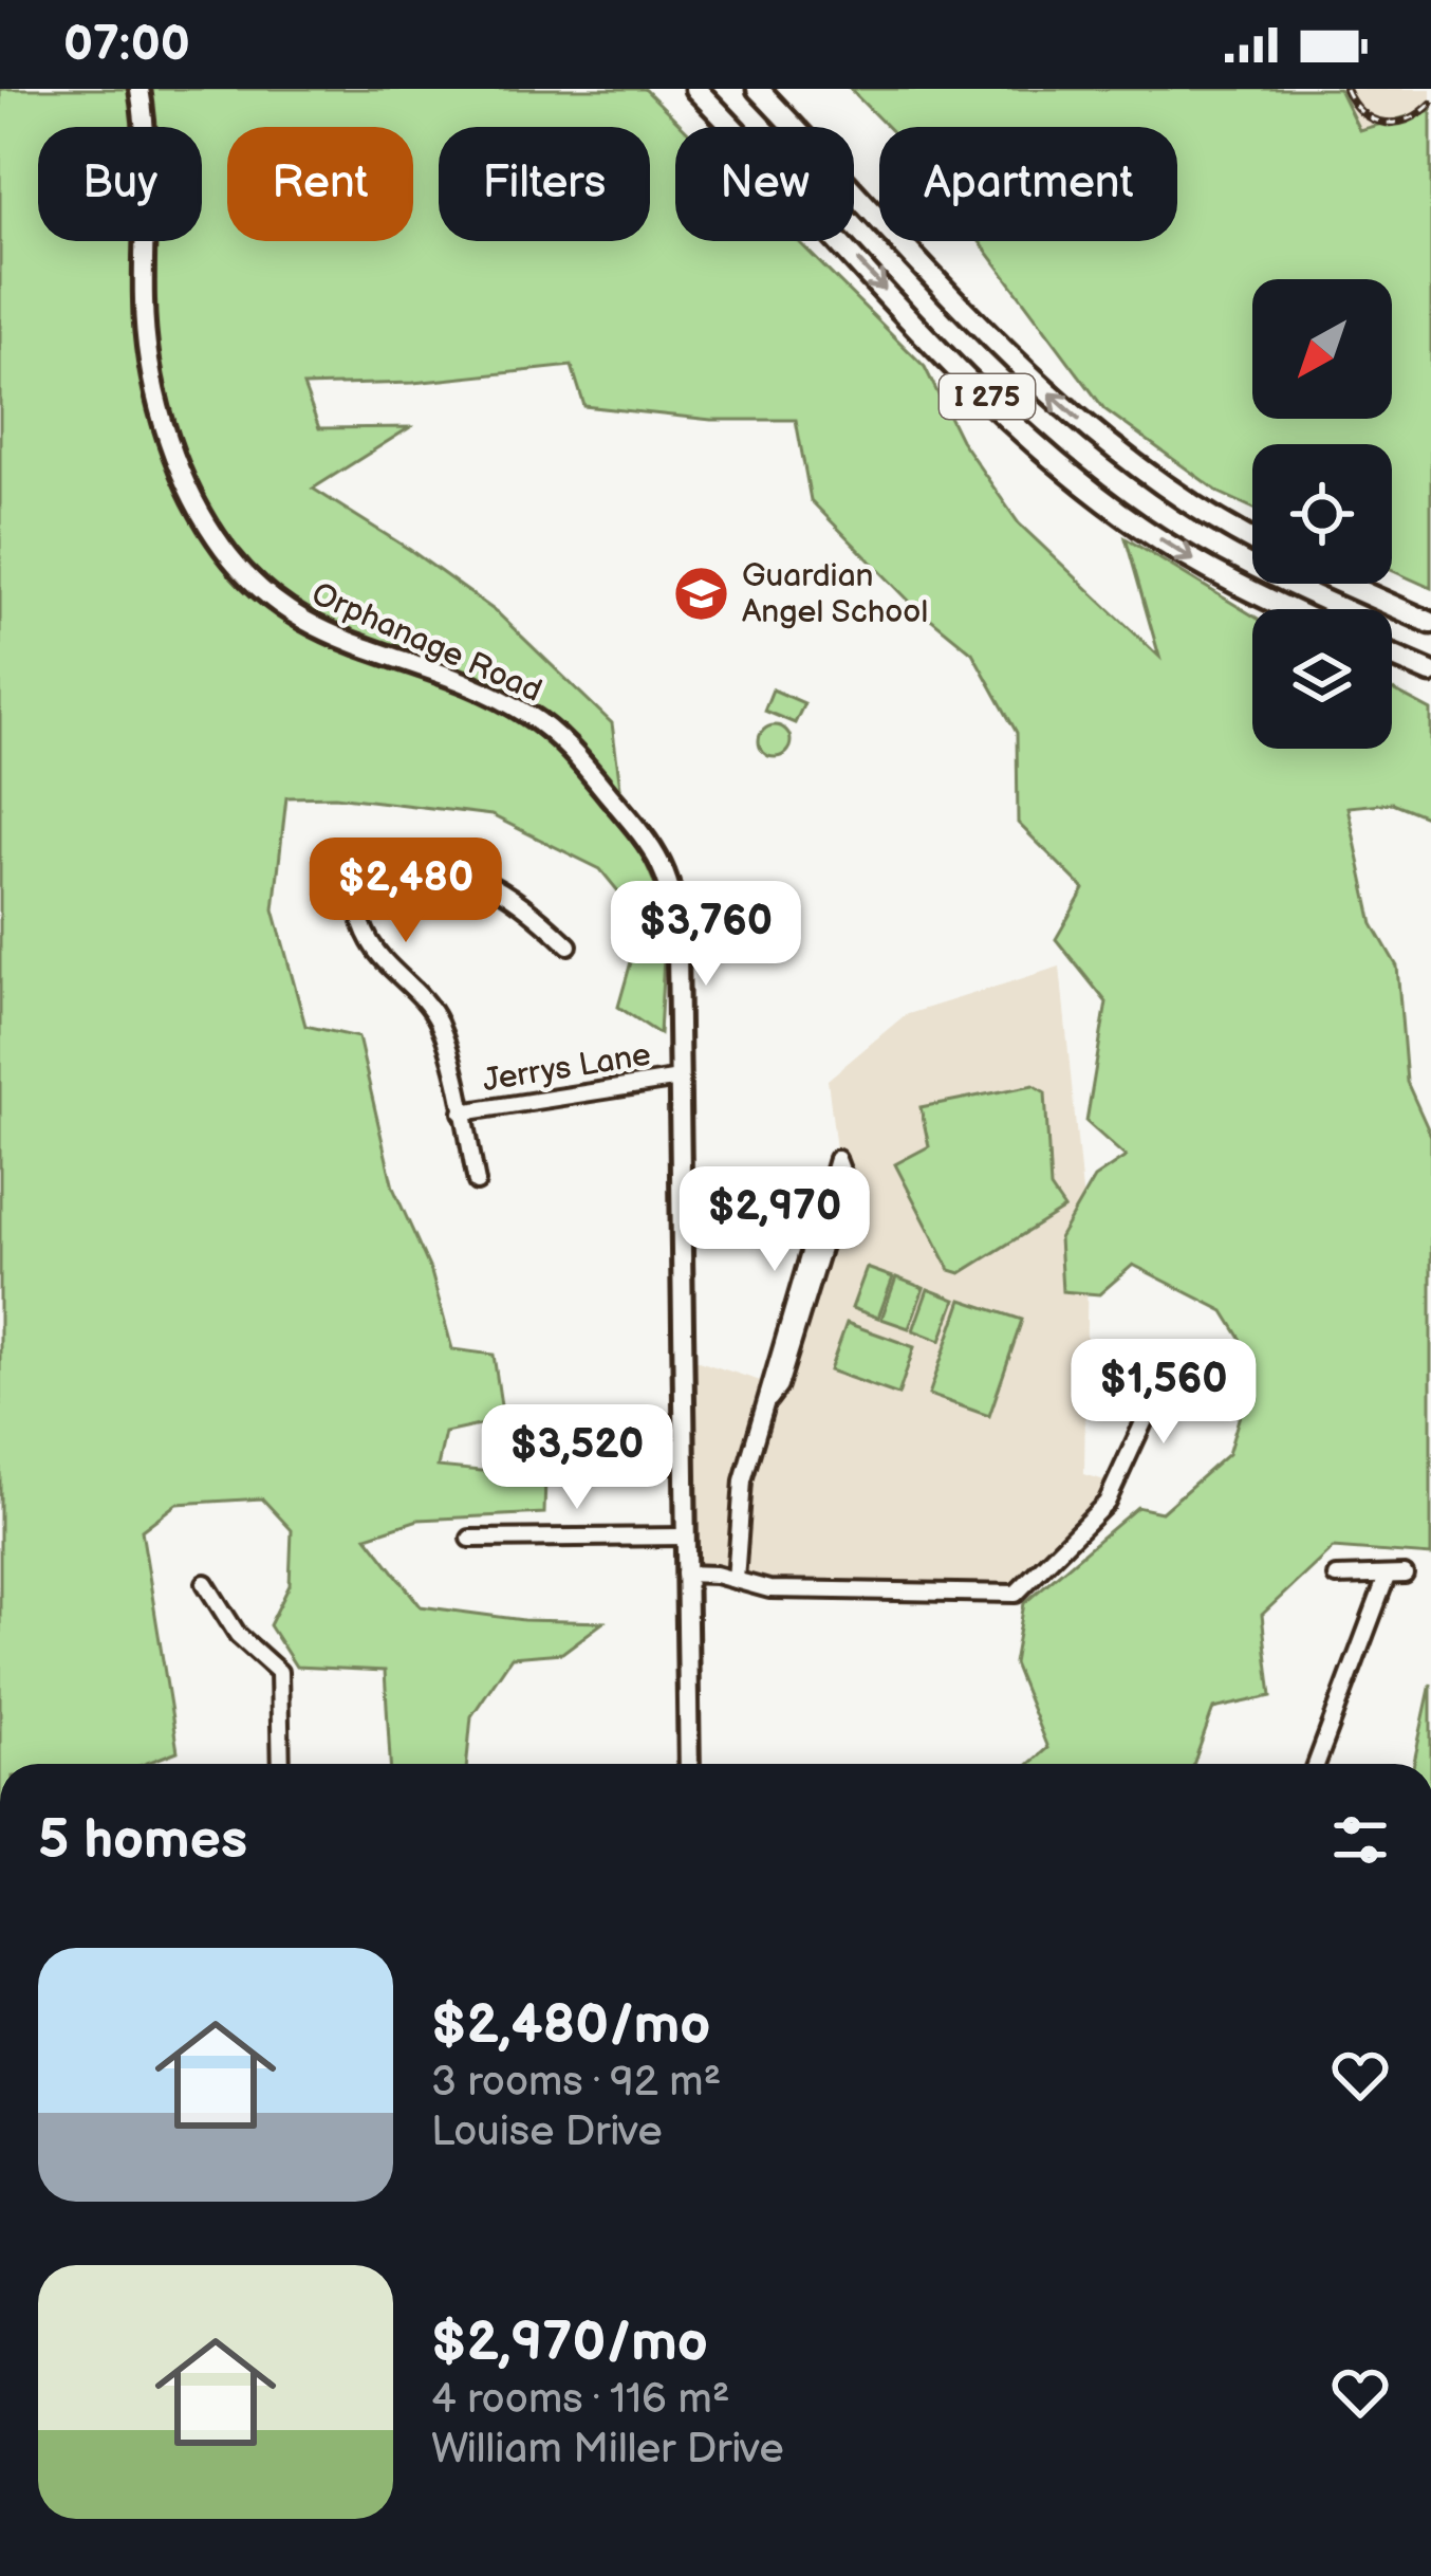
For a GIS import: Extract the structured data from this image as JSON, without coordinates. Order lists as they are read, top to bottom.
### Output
{
  "streets": {
    "highway": ["I 275"],
    "main road": ["Orphanage Road"],
    "street": ["Jerrys Lane"]
  },
  "crossings": [
    ["Orphanage Road", "Jerrys Lane"]
  ],
  "places": {
    "school or university": ["Guardian Angel School"]
  },
  "north": "bottom left",
  "page": {
    "status": "07:00",
    "chip": [
      "Buy",
      "Rent",
      "Filters",
      "New",
      "Apartment"
    ],
    "price": [
      "$2,480",
      "$3,760",
      "$2,970",
      "$1,560",
      "$3,520"
    ],
    "heading": "5 homes",
    "list": [
      {
        "name": "$2,480/mo",
        "note": "3 rooms · 92 m² · Louise Drive"
      },
      {
        "name": "$2,970/mo",
        "note": "4 rooms · 116 m² · William Miller Drive"
      }
    ]
  }
}
